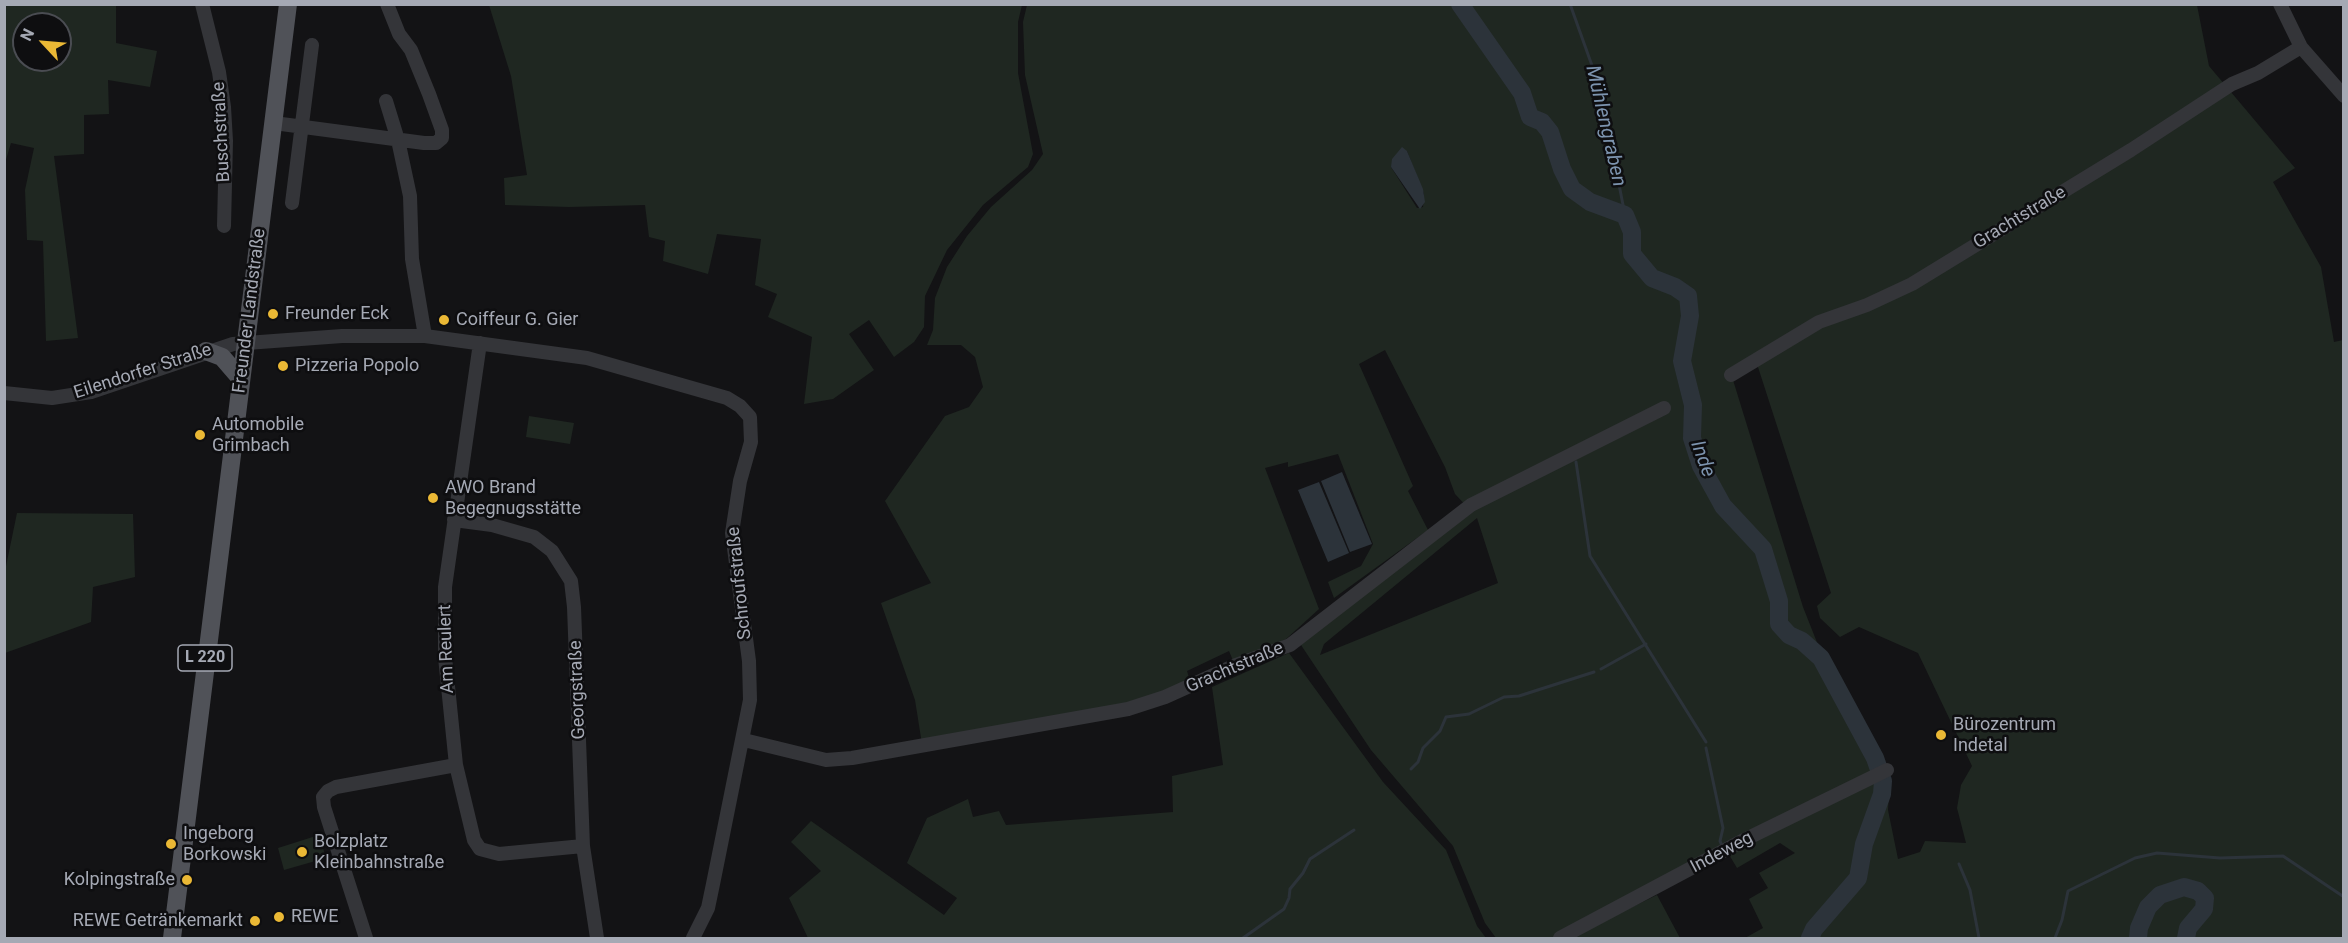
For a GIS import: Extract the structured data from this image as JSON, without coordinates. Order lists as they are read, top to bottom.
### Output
{
  "streets": {
    "main road": ["Freunder Landstraße", "L 220"],
    "street": [
      "Buschstraße",
      "Grachtstraße",
      "Eilendorfer Straße",
      "Schroufstraße",
      "Am Reulert",
      "Georgstraße",
      "Indeweg"
    ]
  },
  "crossings": [
    ["Grachtstraße", "Schroufstraße"],
    ["Freunder Landstraße", "Eilendorfer Straße"],
    ["Freunder Landstraße", "Schroufstraße"],
    ["Eilendorfer Straße", "Schroufstraße"],
    ["Schroufstraße", "Am Reulert"],
    ["Am Reulert", "Georgstraße"]
  ],
  "water": ["Mühlengraben", "Inde"],
  "places": [
    "Freunder Eck",
    "Coiffeur G. Gier",
    "Pizzeria Popolo",
    "Automobile Grimbach",
    "AWO Brand Begegnugsstätte",
    "Bürozentrum Indetal",
    "Ingeborg Borkowski",
    "Bolzplatz Kleinbahnstraße",
    "Kolpingstraße",
    "REWE",
    "REWE Getränkemarkt"
  ],
  "north": "top left"
}
